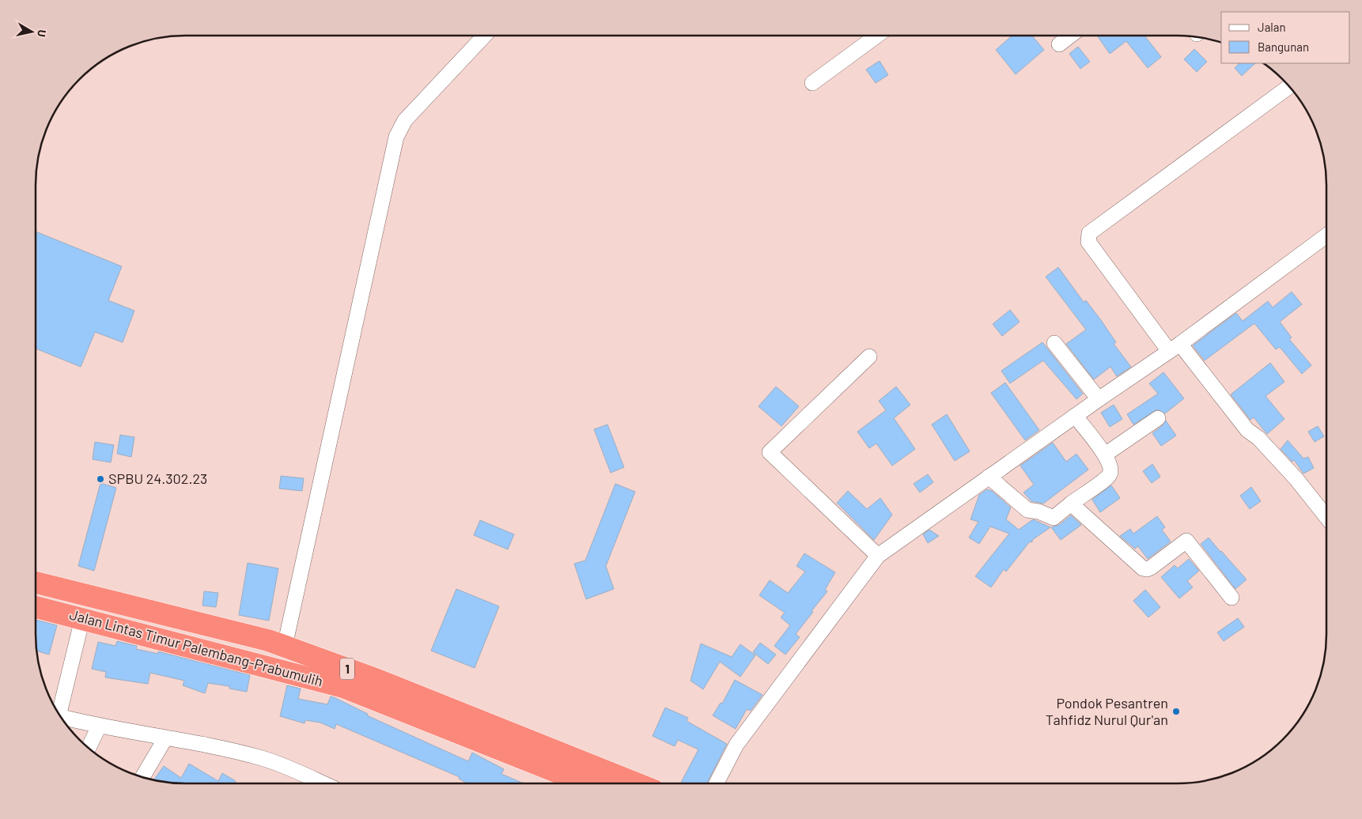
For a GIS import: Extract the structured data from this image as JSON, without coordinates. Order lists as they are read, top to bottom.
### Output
{
  "streets": {
    "highway": ["Jalan Lintas Timur Palembang-Prabumulih", "1"]
  },
  "places": ["SPBU 24.302.23", "Pondok Pesantren Tahfidz Nurul Qur'an"],
  "legend": ["Jalan", "Bangunan"],
  "north": "right"
}
